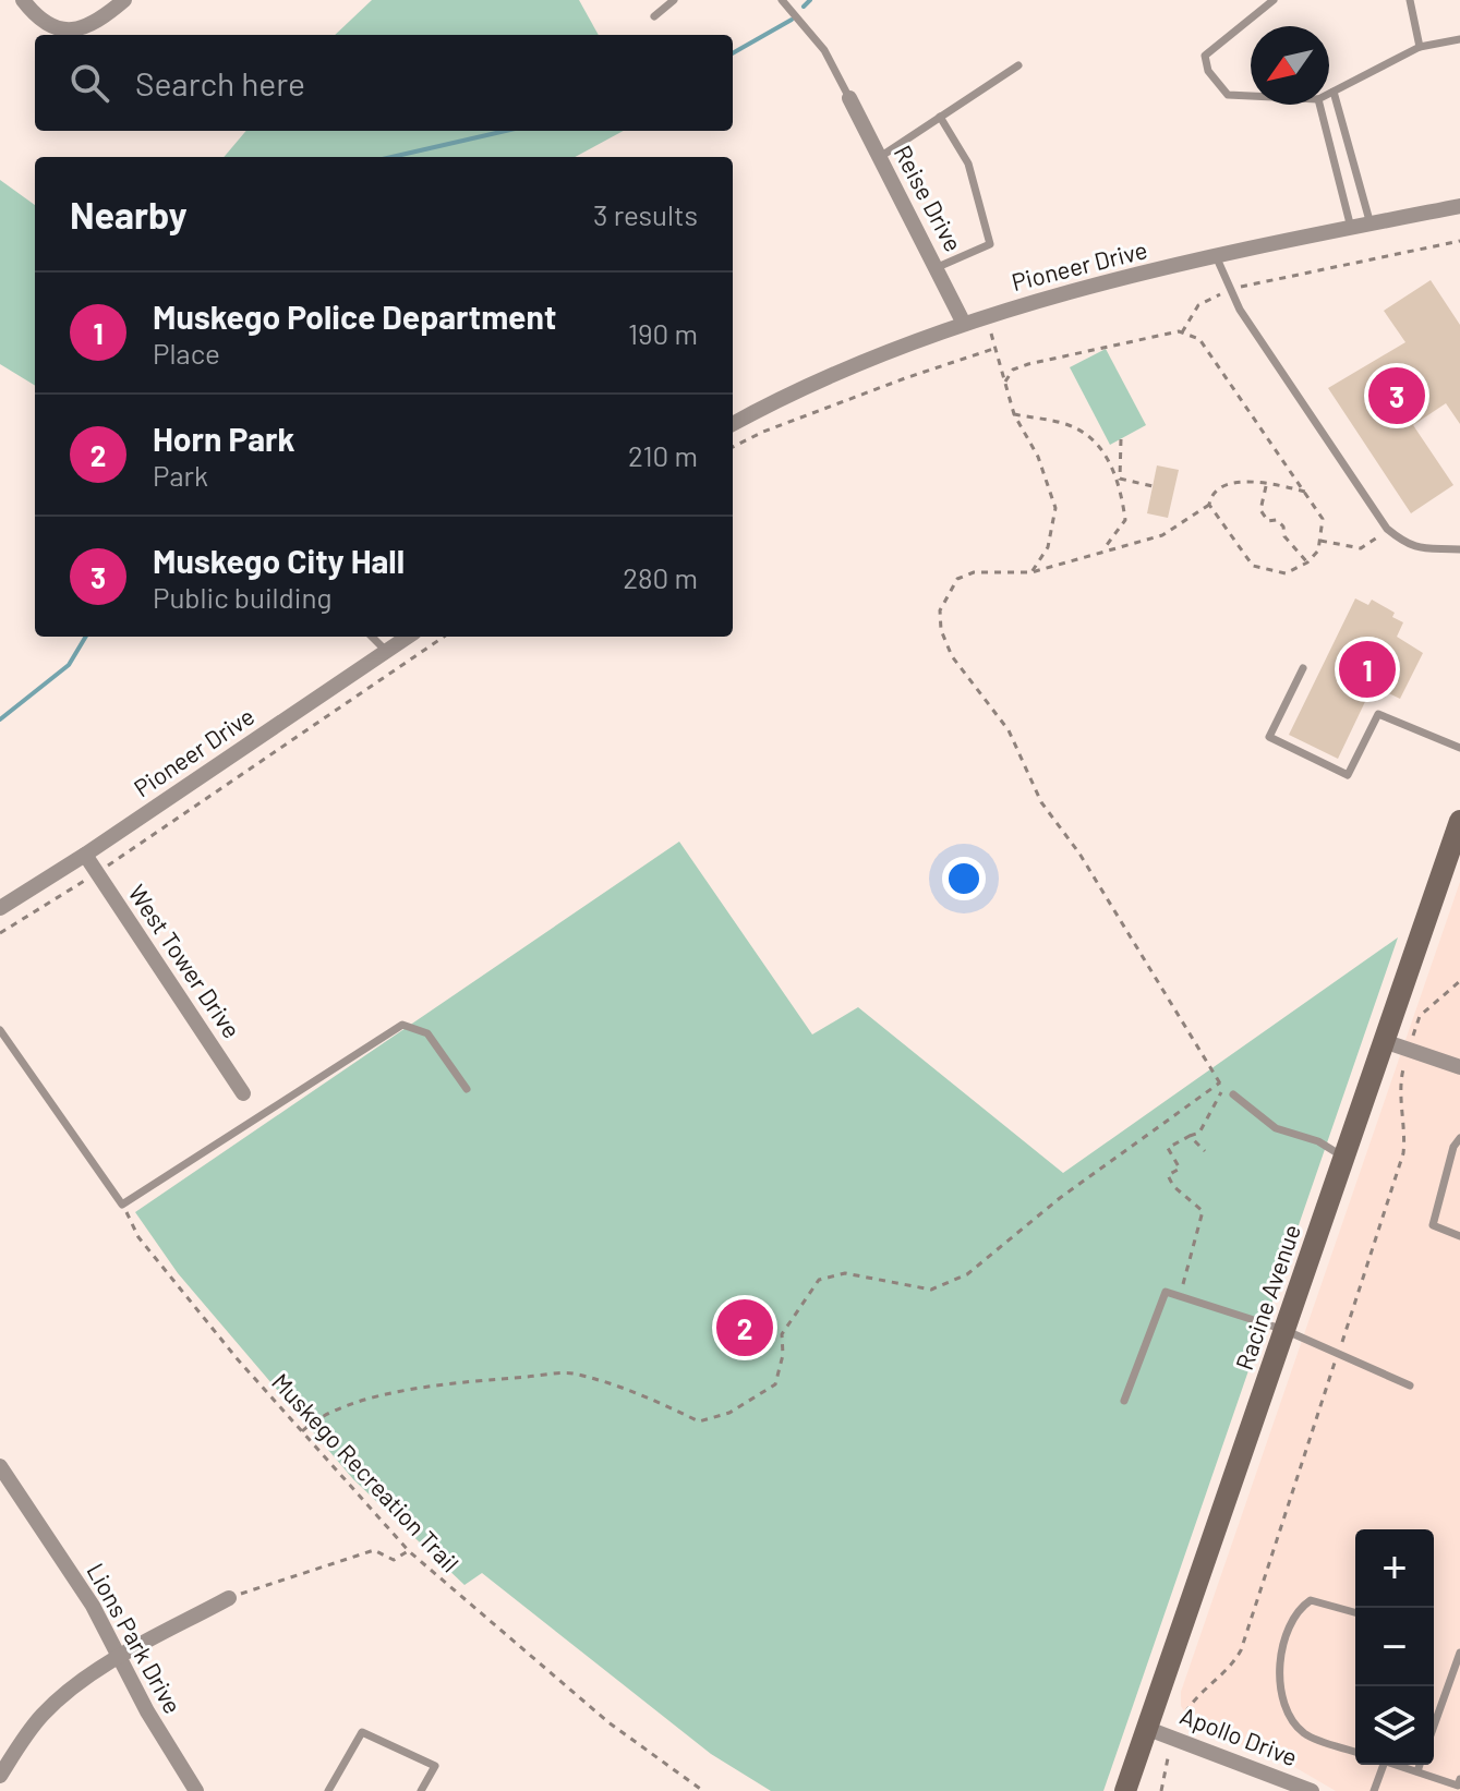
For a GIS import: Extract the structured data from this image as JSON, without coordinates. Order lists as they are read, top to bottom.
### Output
{
  "streets": {
    "main road": ["Racine Avenue"],
    "street": [
      "Reise Drive",
      "Pioneer Drive",
      "West Tower Drive",
      "Lions Park Drive",
      "Apollo Drive"
    ],
    "path": ["Muskego Recreation Trail"]
  },
  "crossings": [
    ["Reise Drive", "Pioneer Drive"],
    ["Pioneer Drive", "West Tower Drive"],
    ["Racine Avenue", "Apollo Drive"]
  ],
  "north": "bottom left",
  "page": {
    "search": "Search here",
    "heading": ["Nearby", "3 results"],
    "list": [
      {
        "mark": "1",
        "name": "Muskego Police Department",
        "note": "Place",
        "value": "190 m"
      },
      {
        "mark": "2",
        "name": "Horn Park",
        "note": "Park",
        "value": "210 m"
      },
      {
        "mark": "3",
        "name": "Muskego City Hall",
        "note": "Public building",
        "value": "280 m"
      }
    ],
    "pins": ["3", "1", "2"],
    "map_buttons": ["+", "−"]
  }
}
